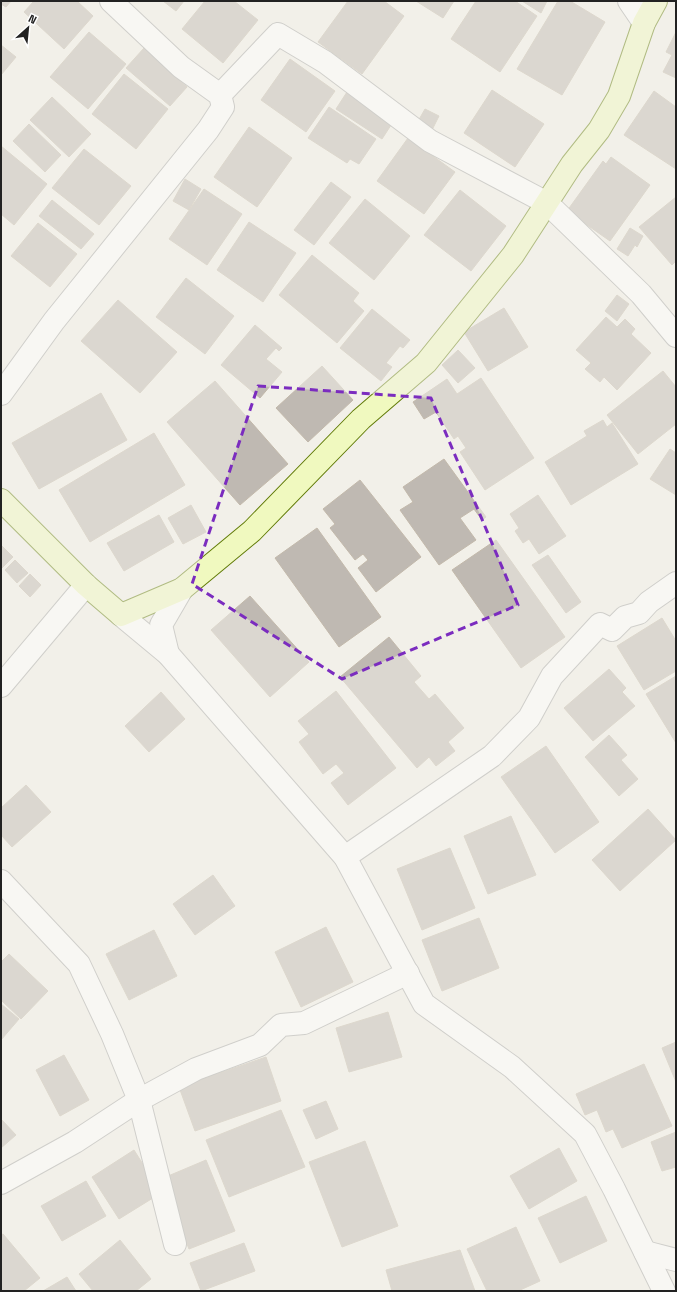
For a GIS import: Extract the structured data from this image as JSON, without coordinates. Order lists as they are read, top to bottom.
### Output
{
  "north": "top right"
}
